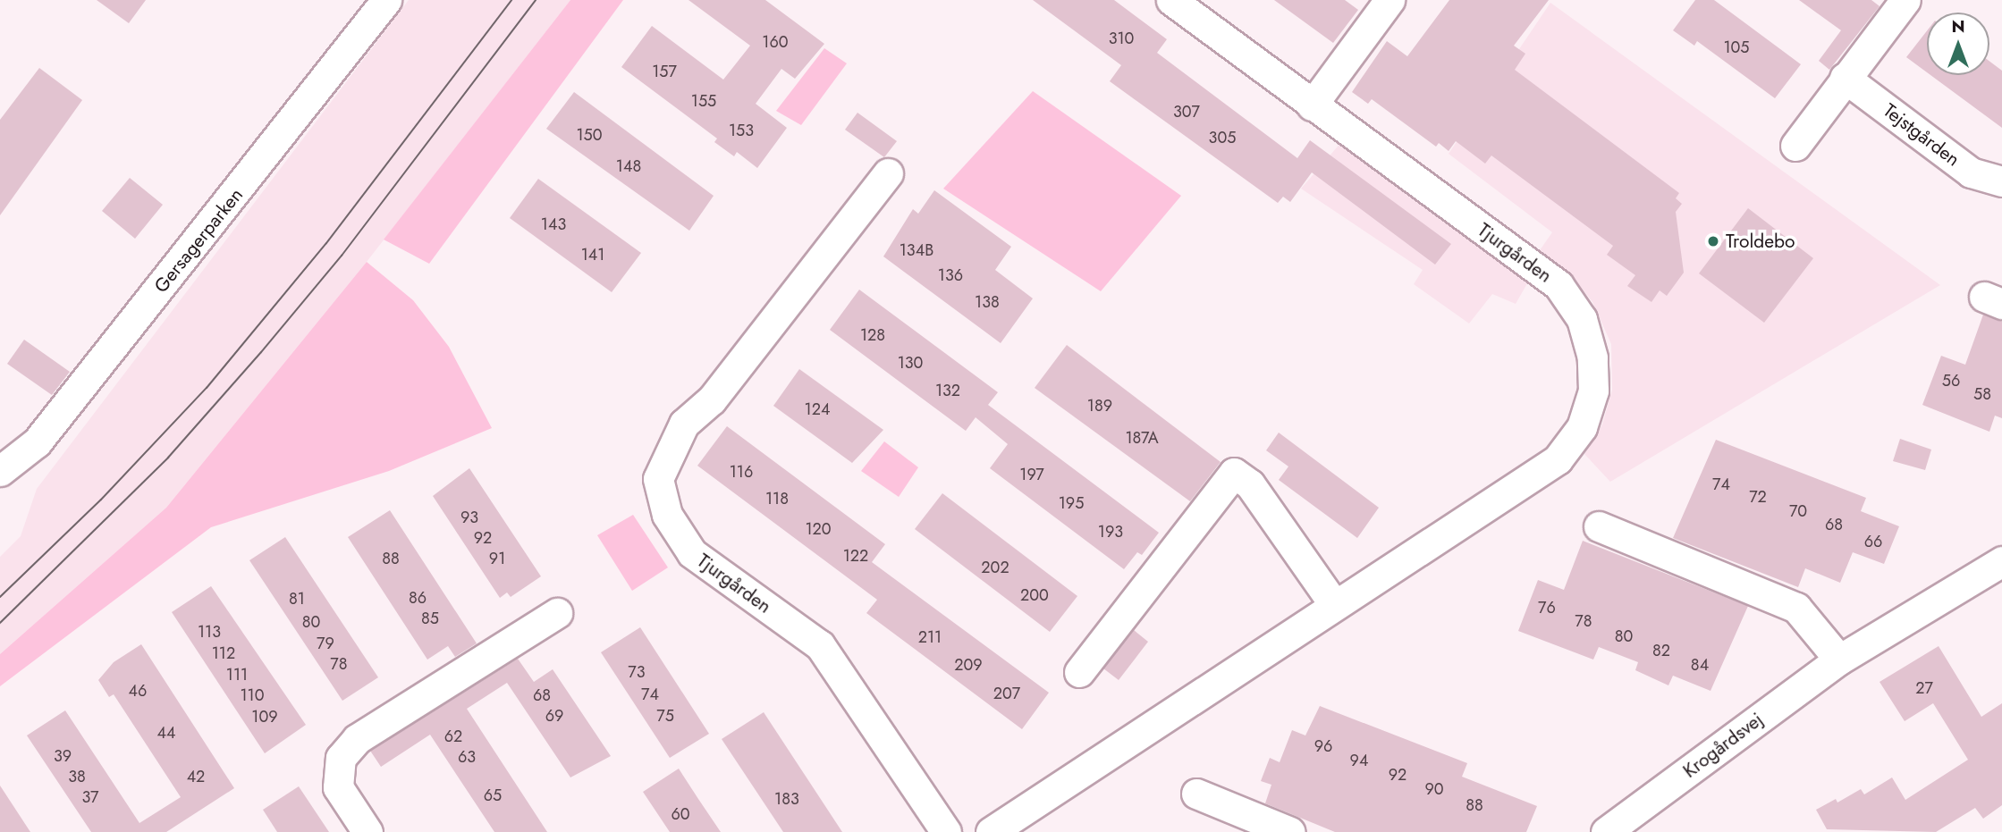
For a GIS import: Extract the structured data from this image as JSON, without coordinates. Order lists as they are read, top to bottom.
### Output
{
  "streets": {
    "street": [
      "Tejstgården",
      "Gersagerparken",
      "Tjurgården",
      "Krogårdsvej"
    ]
  },
  "places": ["Troldebo"],
  "house_numbers": [
    "310",
    "160",
    "105",
    "157",
    "155",
    "307",
    "153",
    "150",
    "305",
    "148",
    "143",
    "134B",
    "141",
    "136",
    "138",
    "128",
    "130",
    "56",
    "132",
    "58",
    "189",
    "124",
    "187A",
    "116",
    "197",
    "74",
    "72",
    "118",
    "195",
    "70",
    "93",
    "68",
    "120",
    "193",
    "92",
    "66",
    "122",
    "88",
    "91",
    "202",
    "200",
    "86",
    "81",
    "76",
    "85",
    "78",
    "80",
    "113",
    "80",
    "211",
    "79",
    "82",
    "112",
    "78",
    "209",
    "84",
    "73",
    "111",
    "27",
    "46",
    "207",
    "74",
    "110",
    "68",
    "69",
    "75",
    "109",
    "44",
    "62",
    "96",
    "39",
    "63",
    "94",
    "92",
    "38",
    "42",
    "90",
    "65",
    "37",
    "183",
    "88",
    "60"
  ],
  "north": "top"
}
